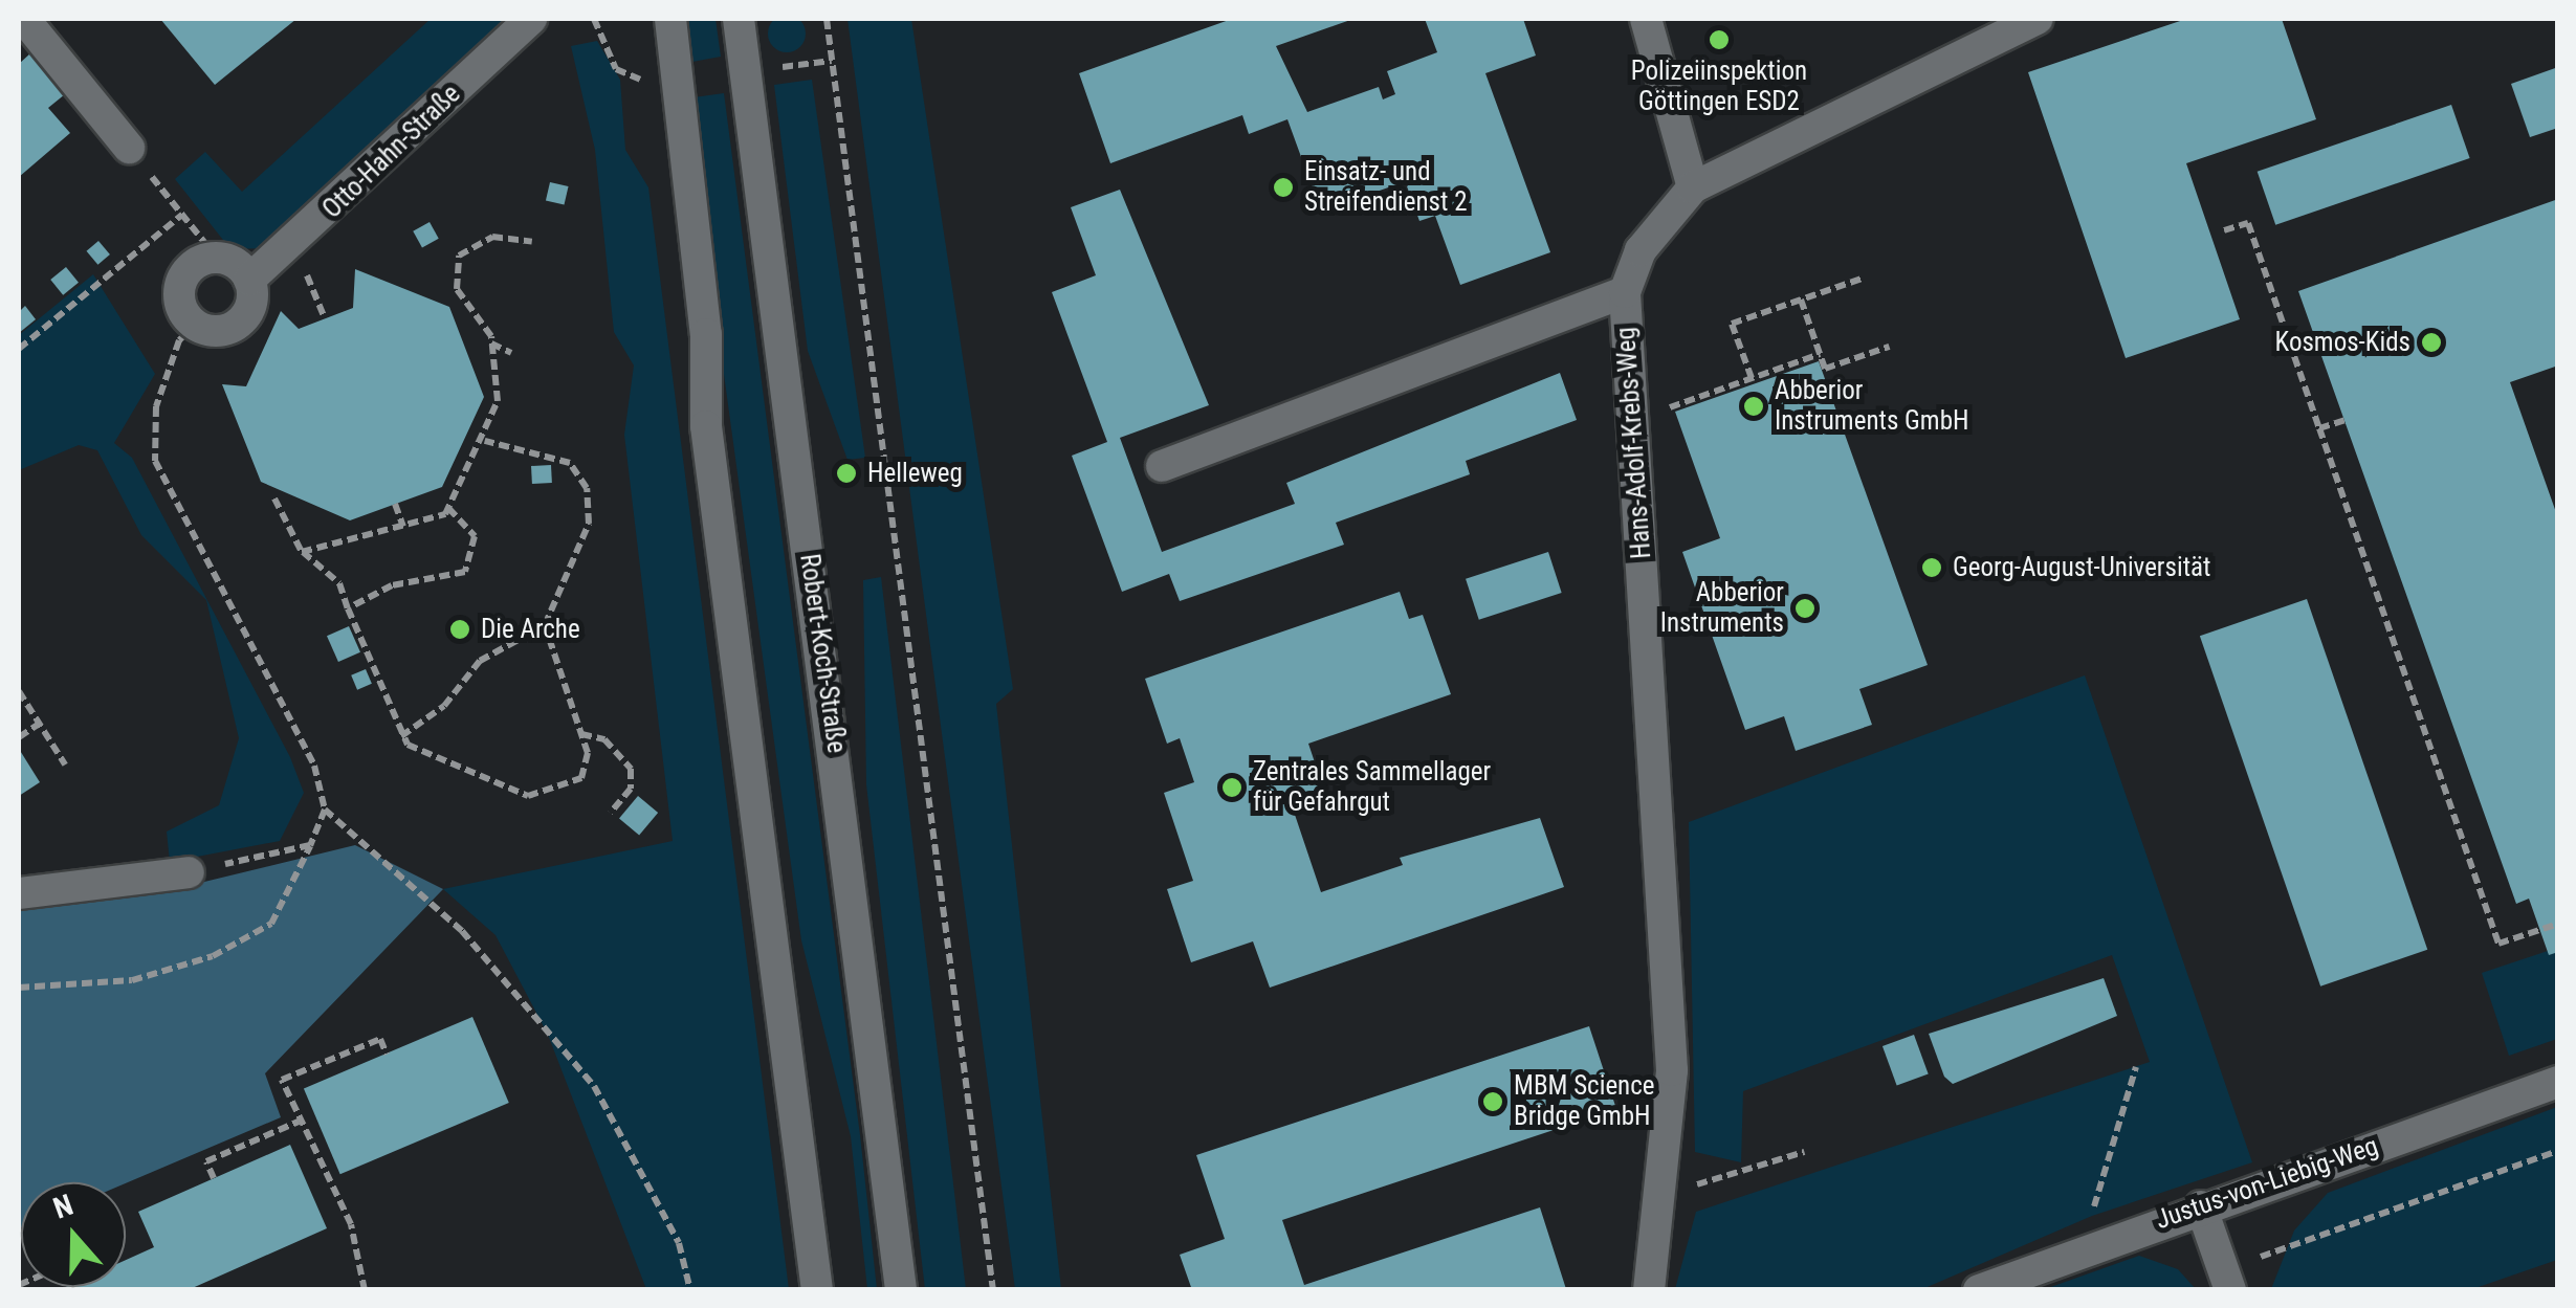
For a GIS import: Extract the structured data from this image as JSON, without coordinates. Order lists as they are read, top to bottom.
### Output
{
  "streets": {
    "street": [
      "Otto-Hahn-Straße",
      "Hans-Adolf-Krebs-Weg",
      "Robert-Koch-Straße",
      "Justus-von-Liebig-Weg"
    ]
  },
  "places": [
    "Polizeiinspektion Göttingen ESD2",
    "Einsatz- und Streifendienst 2",
    "Kosmos-Kids",
    "Abberior Instruments GmbH",
    "Helleweg",
    "Georg-August-Universität",
    "Abberior Instruments",
    "Die Arche",
    "Zentrales Sammellager für Gefahrgut",
    "MBM Science Bridge GmbH"
  ],
  "north": "top"
}
